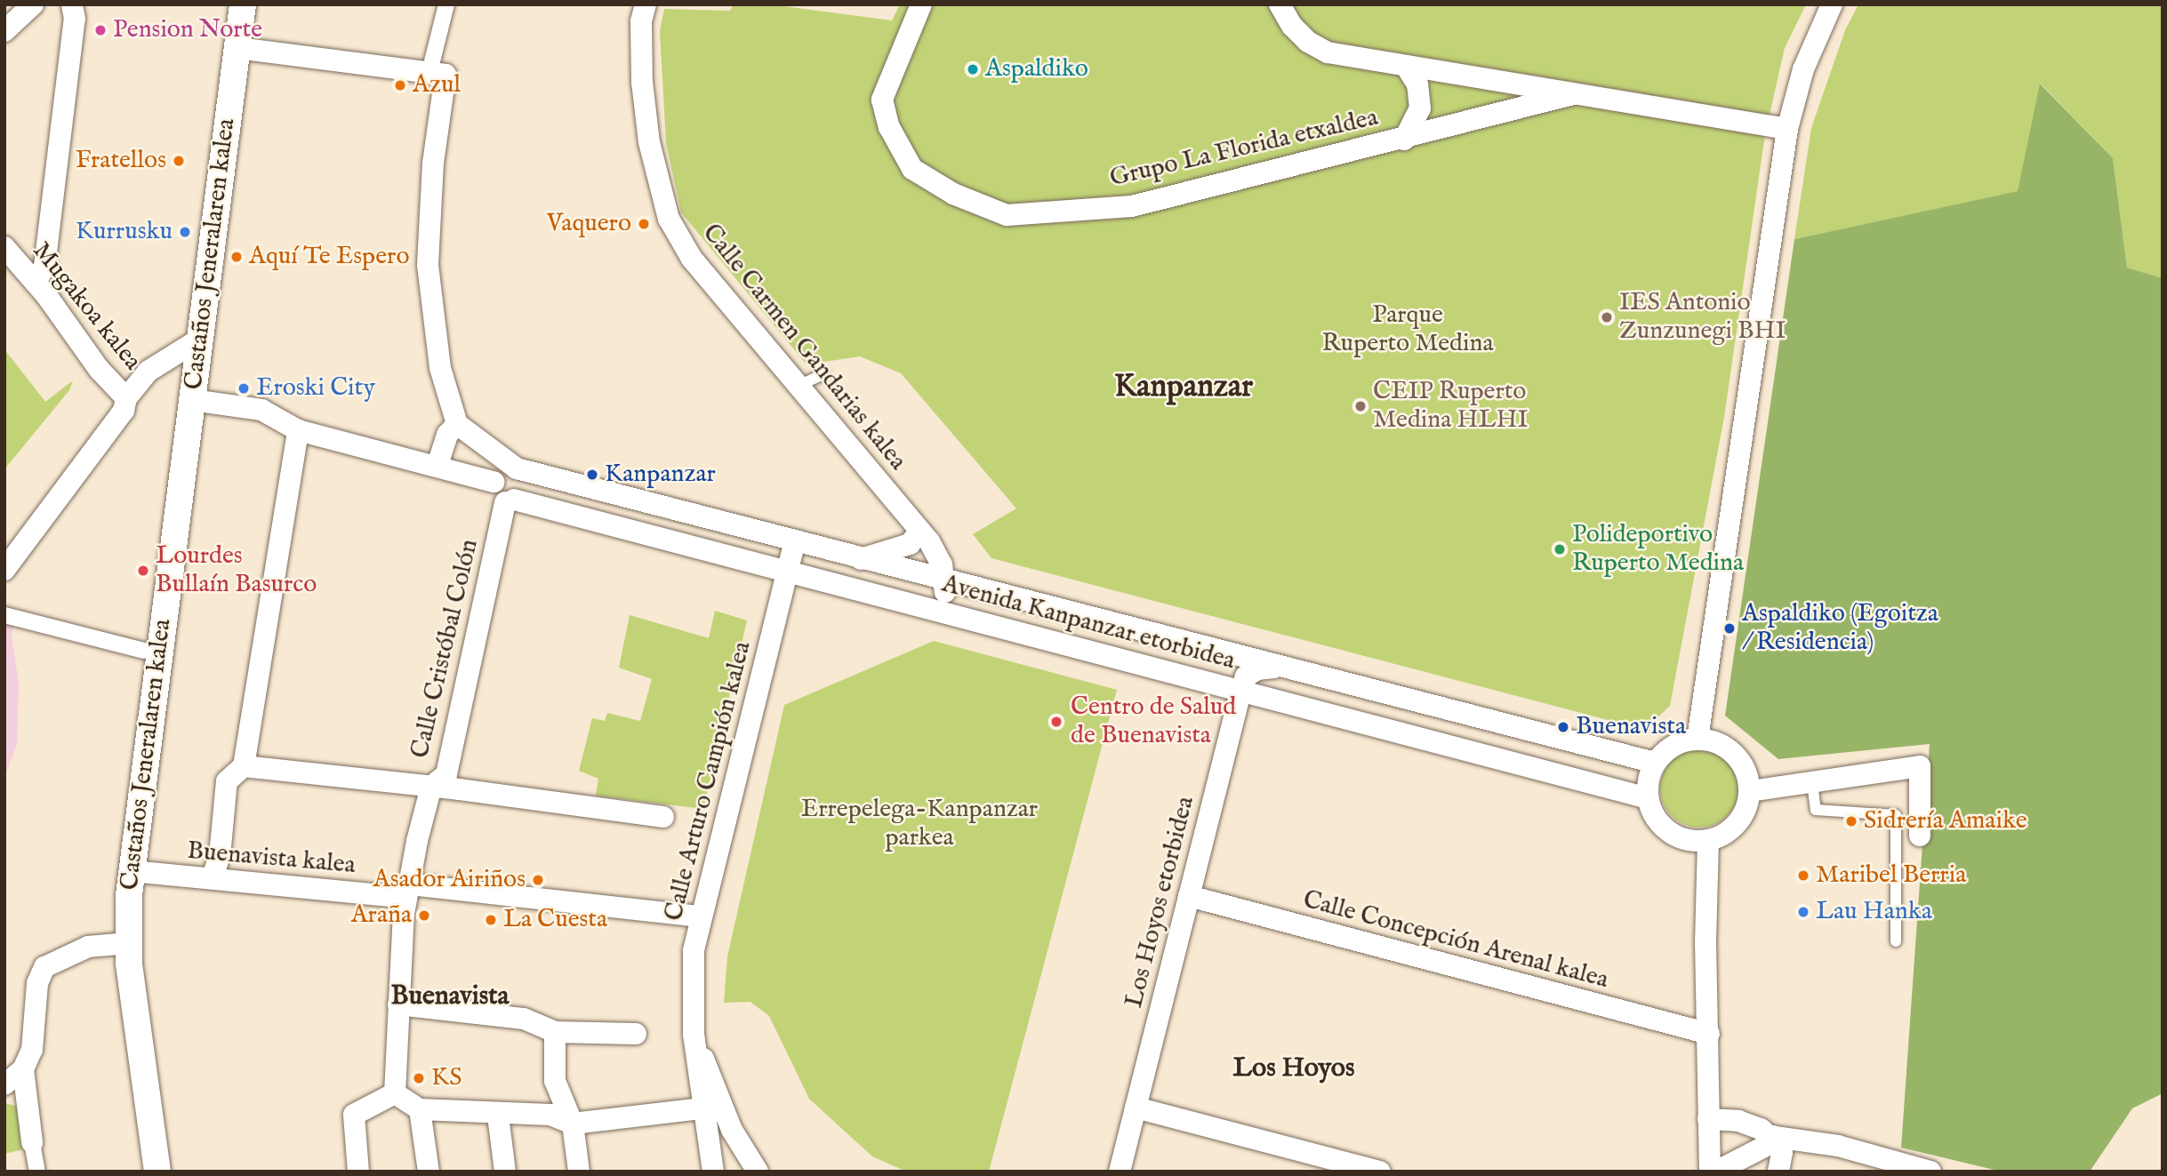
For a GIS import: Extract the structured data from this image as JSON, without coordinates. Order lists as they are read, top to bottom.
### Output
{
  "streets": {
    "street": [
      "Grupo La Florida etxaldea",
      "Castaños Jeneralaren kalea",
      "Mugakoa kalea",
      "Calle Carmen Gandarias kalea",
      "Avenida Kanpanzar etorbidea",
      "Calle Cristóbal Colón",
      "Calle Arturo Campión kalea",
      "Buenavista kalea",
      "Los Hoyos etorbidea",
      "Calle Concepción Arenal kalea"
    ]
  },
  "crossings": [
    ["Castaños Jeneralaren kalea", "Buenavista kalea"],
    ["Calle Carmen Gandarias kalea", "Avenida Kanpanzar etorbidea"],
    ["Avenida Kanpanzar etorbidea", "Calle Cristóbal Colón"],
    ["Avenida Kanpanzar etorbidea", "Calle Arturo Campión kalea"],
    ["Avenida Kanpanzar etorbidea", "Los Hoyos etorbidea"],
    ["Calle Arturo Campión kalea", "Buenavista kalea"],
    ["Los Hoyos etorbidea", "Calle Concepción Arenal kalea"]
  ],
  "districts": ["Kanpanzar", "Buenavista", "Los Hoyos"],
  "parks": ["Parque Ruperto Medina", "Errepelega-Kanpanzar parkea"],
  "places": [
    "Pension Norte",
    "Aspaldiko",
    "Azul",
    "Fratellos",
    "Vaquero",
    "Kurrusku",
    "Aquí Te Espero",
    "IES Antonio Zunzunegi BHI",
    "Eroski City",
    "CEIP Ruperto Medina HLHI",
    "Kanpanzar",
    "Polideportivo Ruperto Medina",
    "Lourdes Bullaín Basurco",
    "Aspaldiko (Egoitza / Residencia)",
    "Centro de Salud de Buenavista",
    "Buenavista",
    "Sidrería Amaike",
    "Maribel Berria",
    "Asador Airiños",
    "Lau Hanka",
    "Araña",
    "La Cuesta",
    "KS"
  ]
}
